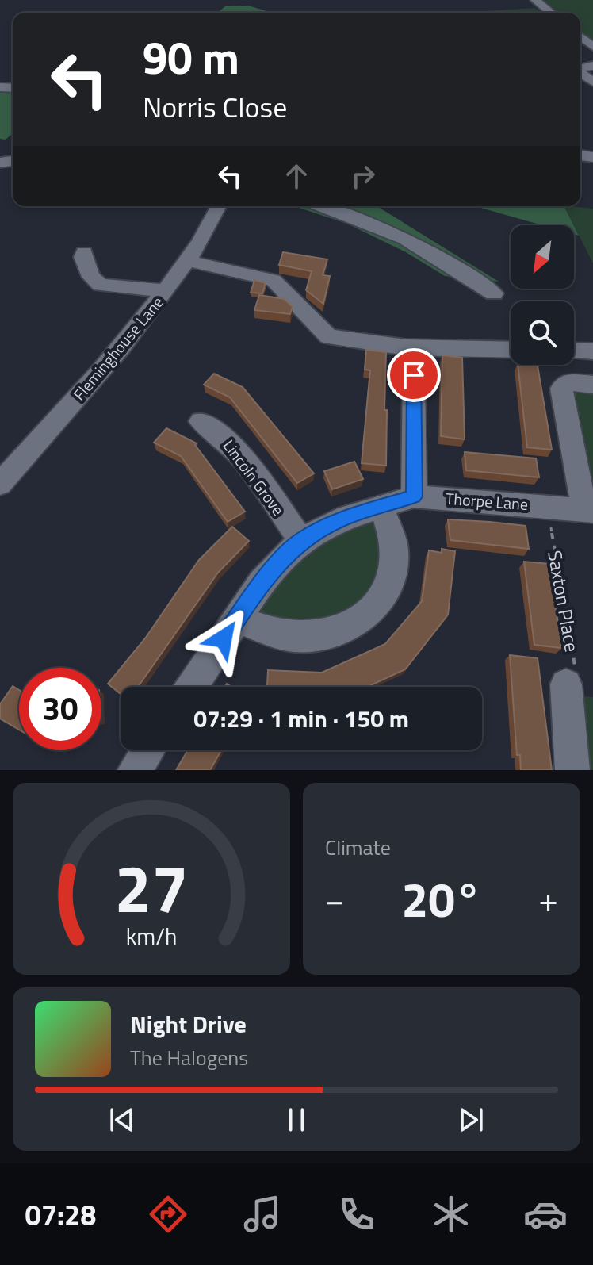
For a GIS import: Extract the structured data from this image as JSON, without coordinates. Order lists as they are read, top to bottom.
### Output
{
  "streets": {
    "street": ["Fleminghouse Lane", "Lincoln Grove", "Thorpe Lane"],
    "path": ["Saxton Place"]
  },
  "crossings": [
    ["Lincoln Grove", "Thorpe Lane"],
    ["Thorpe Lane", "Saxton Place"]
  ],
  "north": "bottom left",
  "page": {
    "turn": ["90 m", "Norris Close"],
    "limit": "30",
    "trip": "07:29 · 1 min · 150 m",
    "tile": "Climate",
    "heat": ["−", "20°", "+"],
    "song": ["Night Drive", "The Halogens"],
    "tabs": "07:28",
    "gauge": ["27", "km/h"]
  }
}
